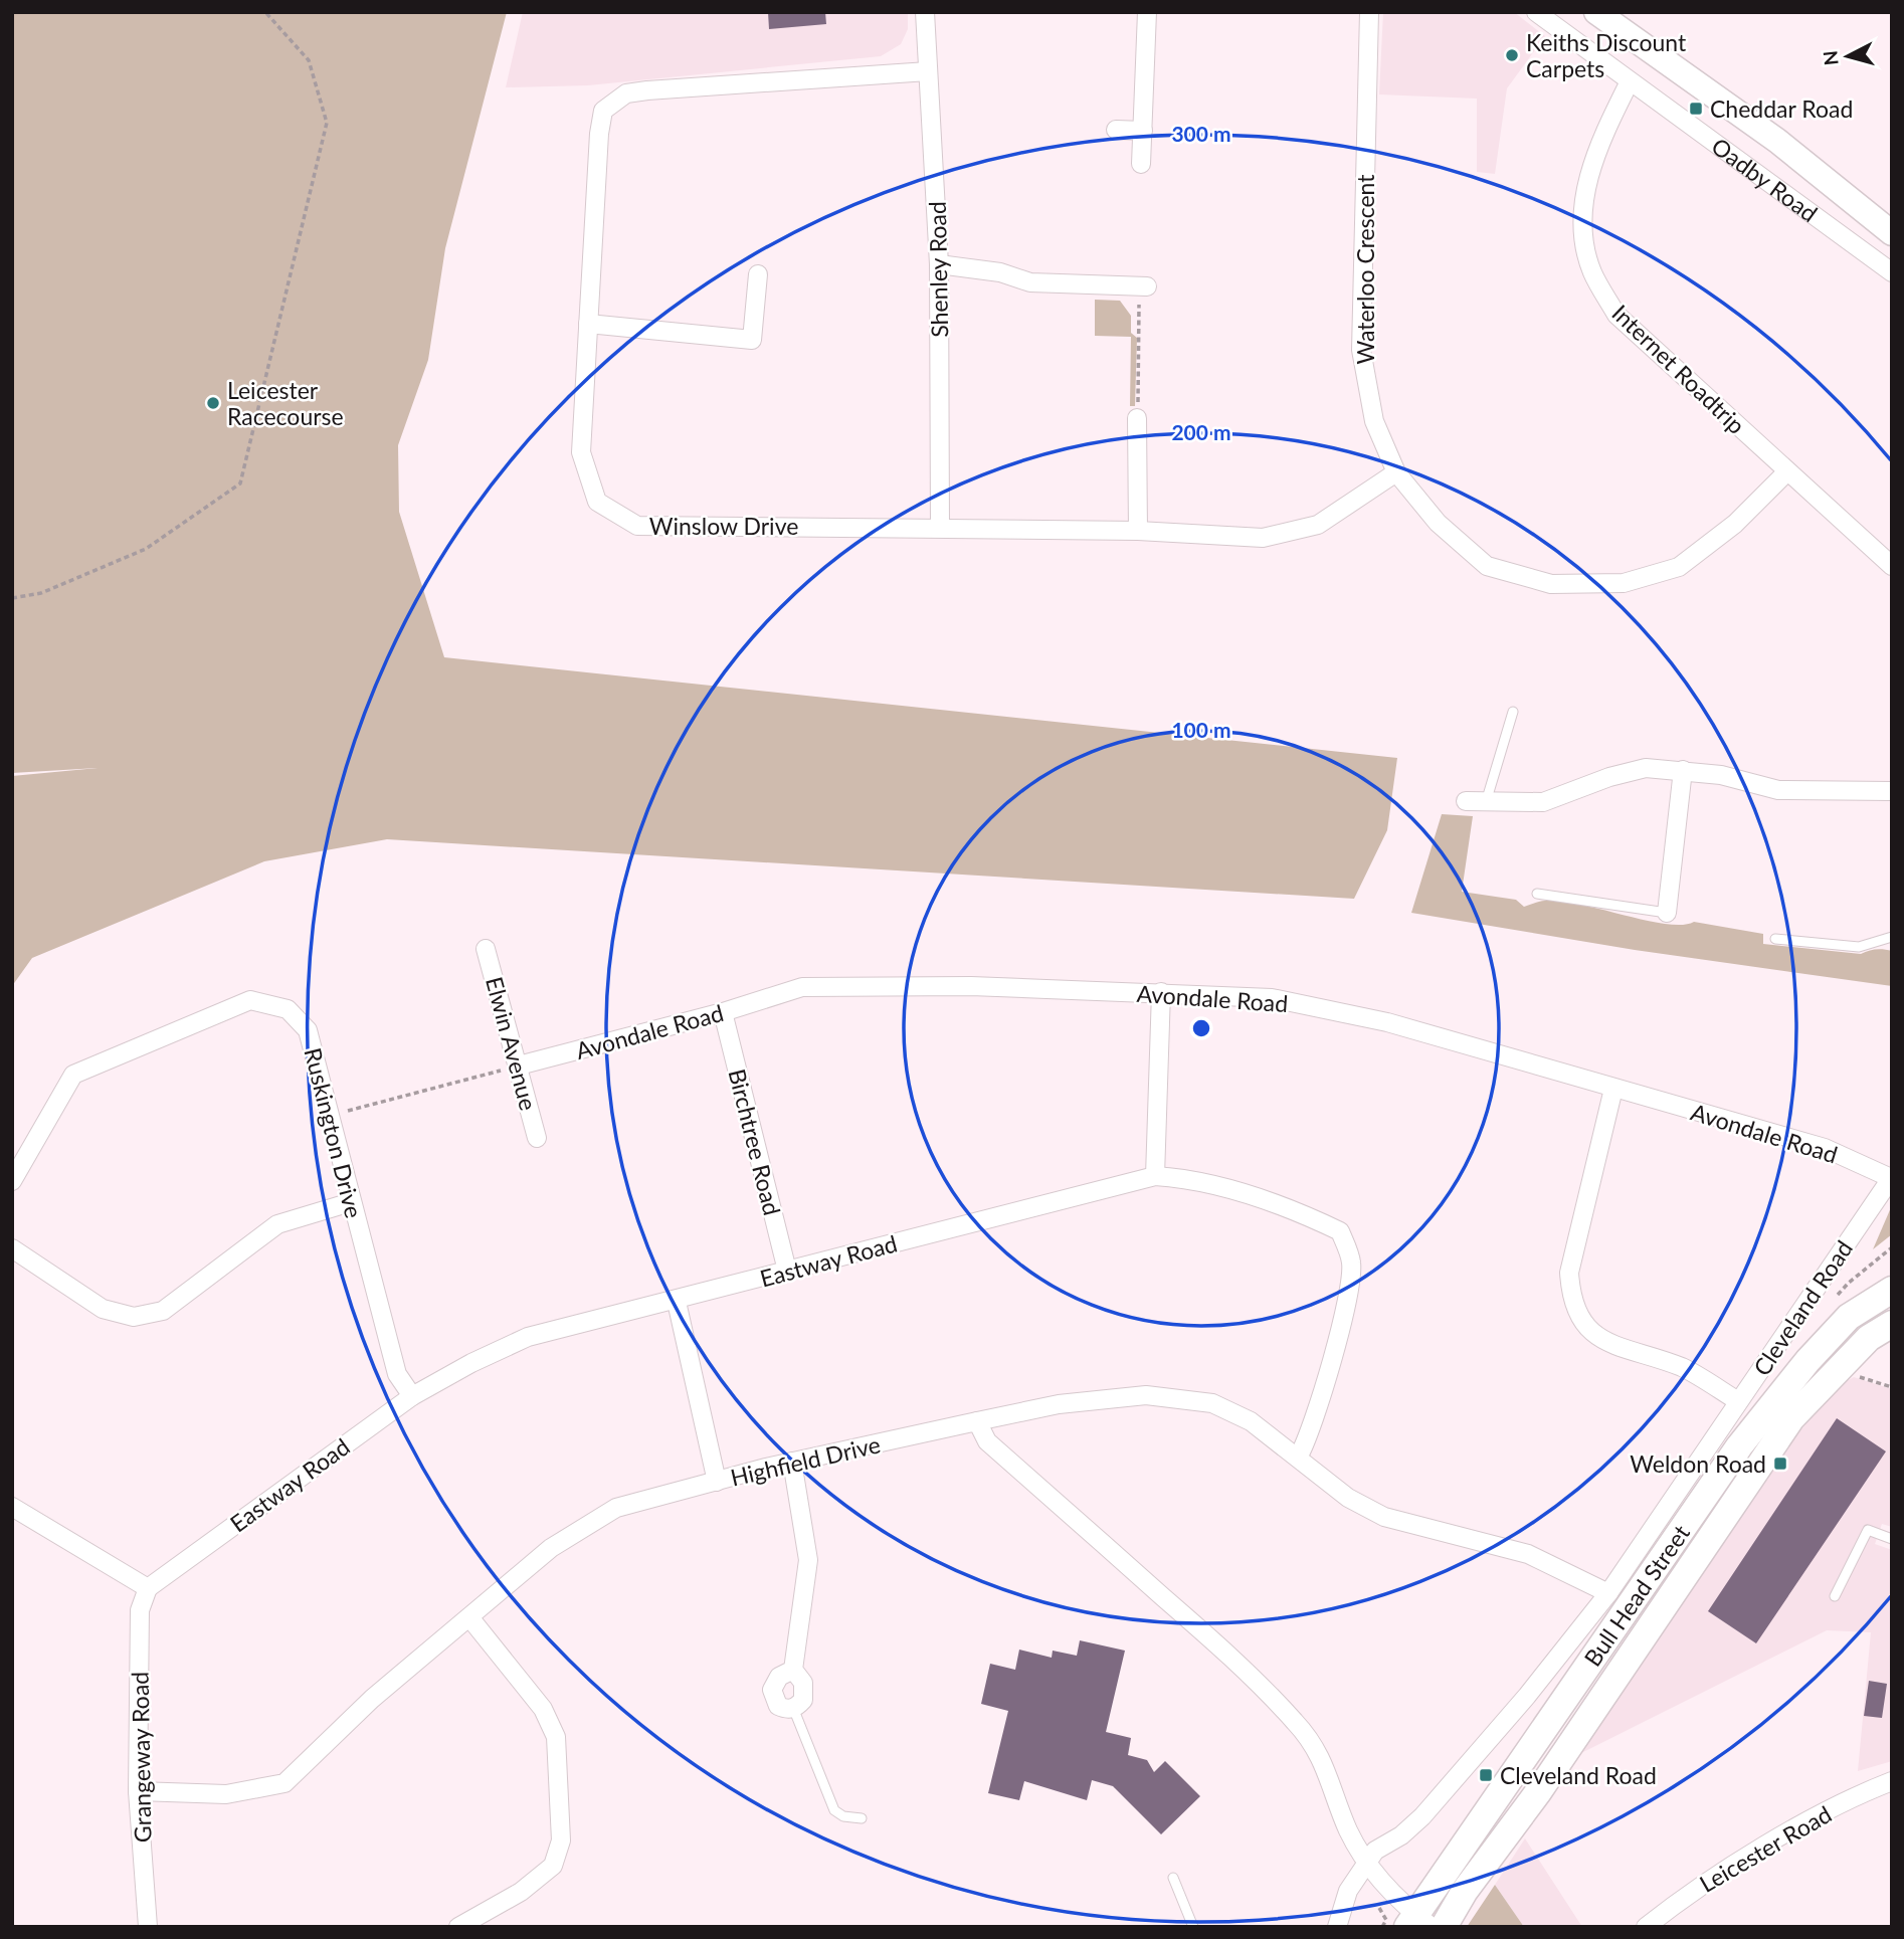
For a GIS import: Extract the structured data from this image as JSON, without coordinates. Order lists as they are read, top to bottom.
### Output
{
  "streets": {
    "main road": ["Oadby Road", "Bull Head Street"],
    "street": [
      "Shenley Road",
      "Waterloo Crescent",
      "Internet Roadtrip",
      "Winslow Drive",
      "Avondale Road",
      "Elwin Avenue",
      "Ruskington Drive",
      "Birchtree Road",
      "Eastway Road",
      "Cleveland Road",
      "Highfield Drive",
      "Grangeway Road",
      "Leicester Road"
    ]
  },
  "crossings": [
    ["Oadby Road", "Internet Roadtrip"],
    ["Shenley Road", "Winslow Drive"],
    ["Waterloo Crescent", "Internet Roadtrip"],
    ["Waterloo Crescent", "Winslow Drive"],
    ["Avondale Road", "Elwin Avenue"],
    ["Avondale Road", "Birchtree Road"],
    ["Avondale Road", "Cleveland Road"],
    ["Ruskington Drive", "Eastway Road"],
    ["Birchtree Road", "Eastway Road"],
    ["Eastway Road", "Highfield Drive"],
    ["Eastway Road", "Grangeway Road"],
    ["Cleveland Road", "Highfield Drive"],
    ["Highfield Drive", "Grangeway Road"]
  ],
  "places": {
    "other": ["Keiths Discount Carpets", "Leicester Racecourse"],
    "transit": ["Cheddar Road", "Weldon Road", "Cleveland Road"]
  },
  "north": "left",
  "rings": ["300 m", "200 m", "100 m"]
}
